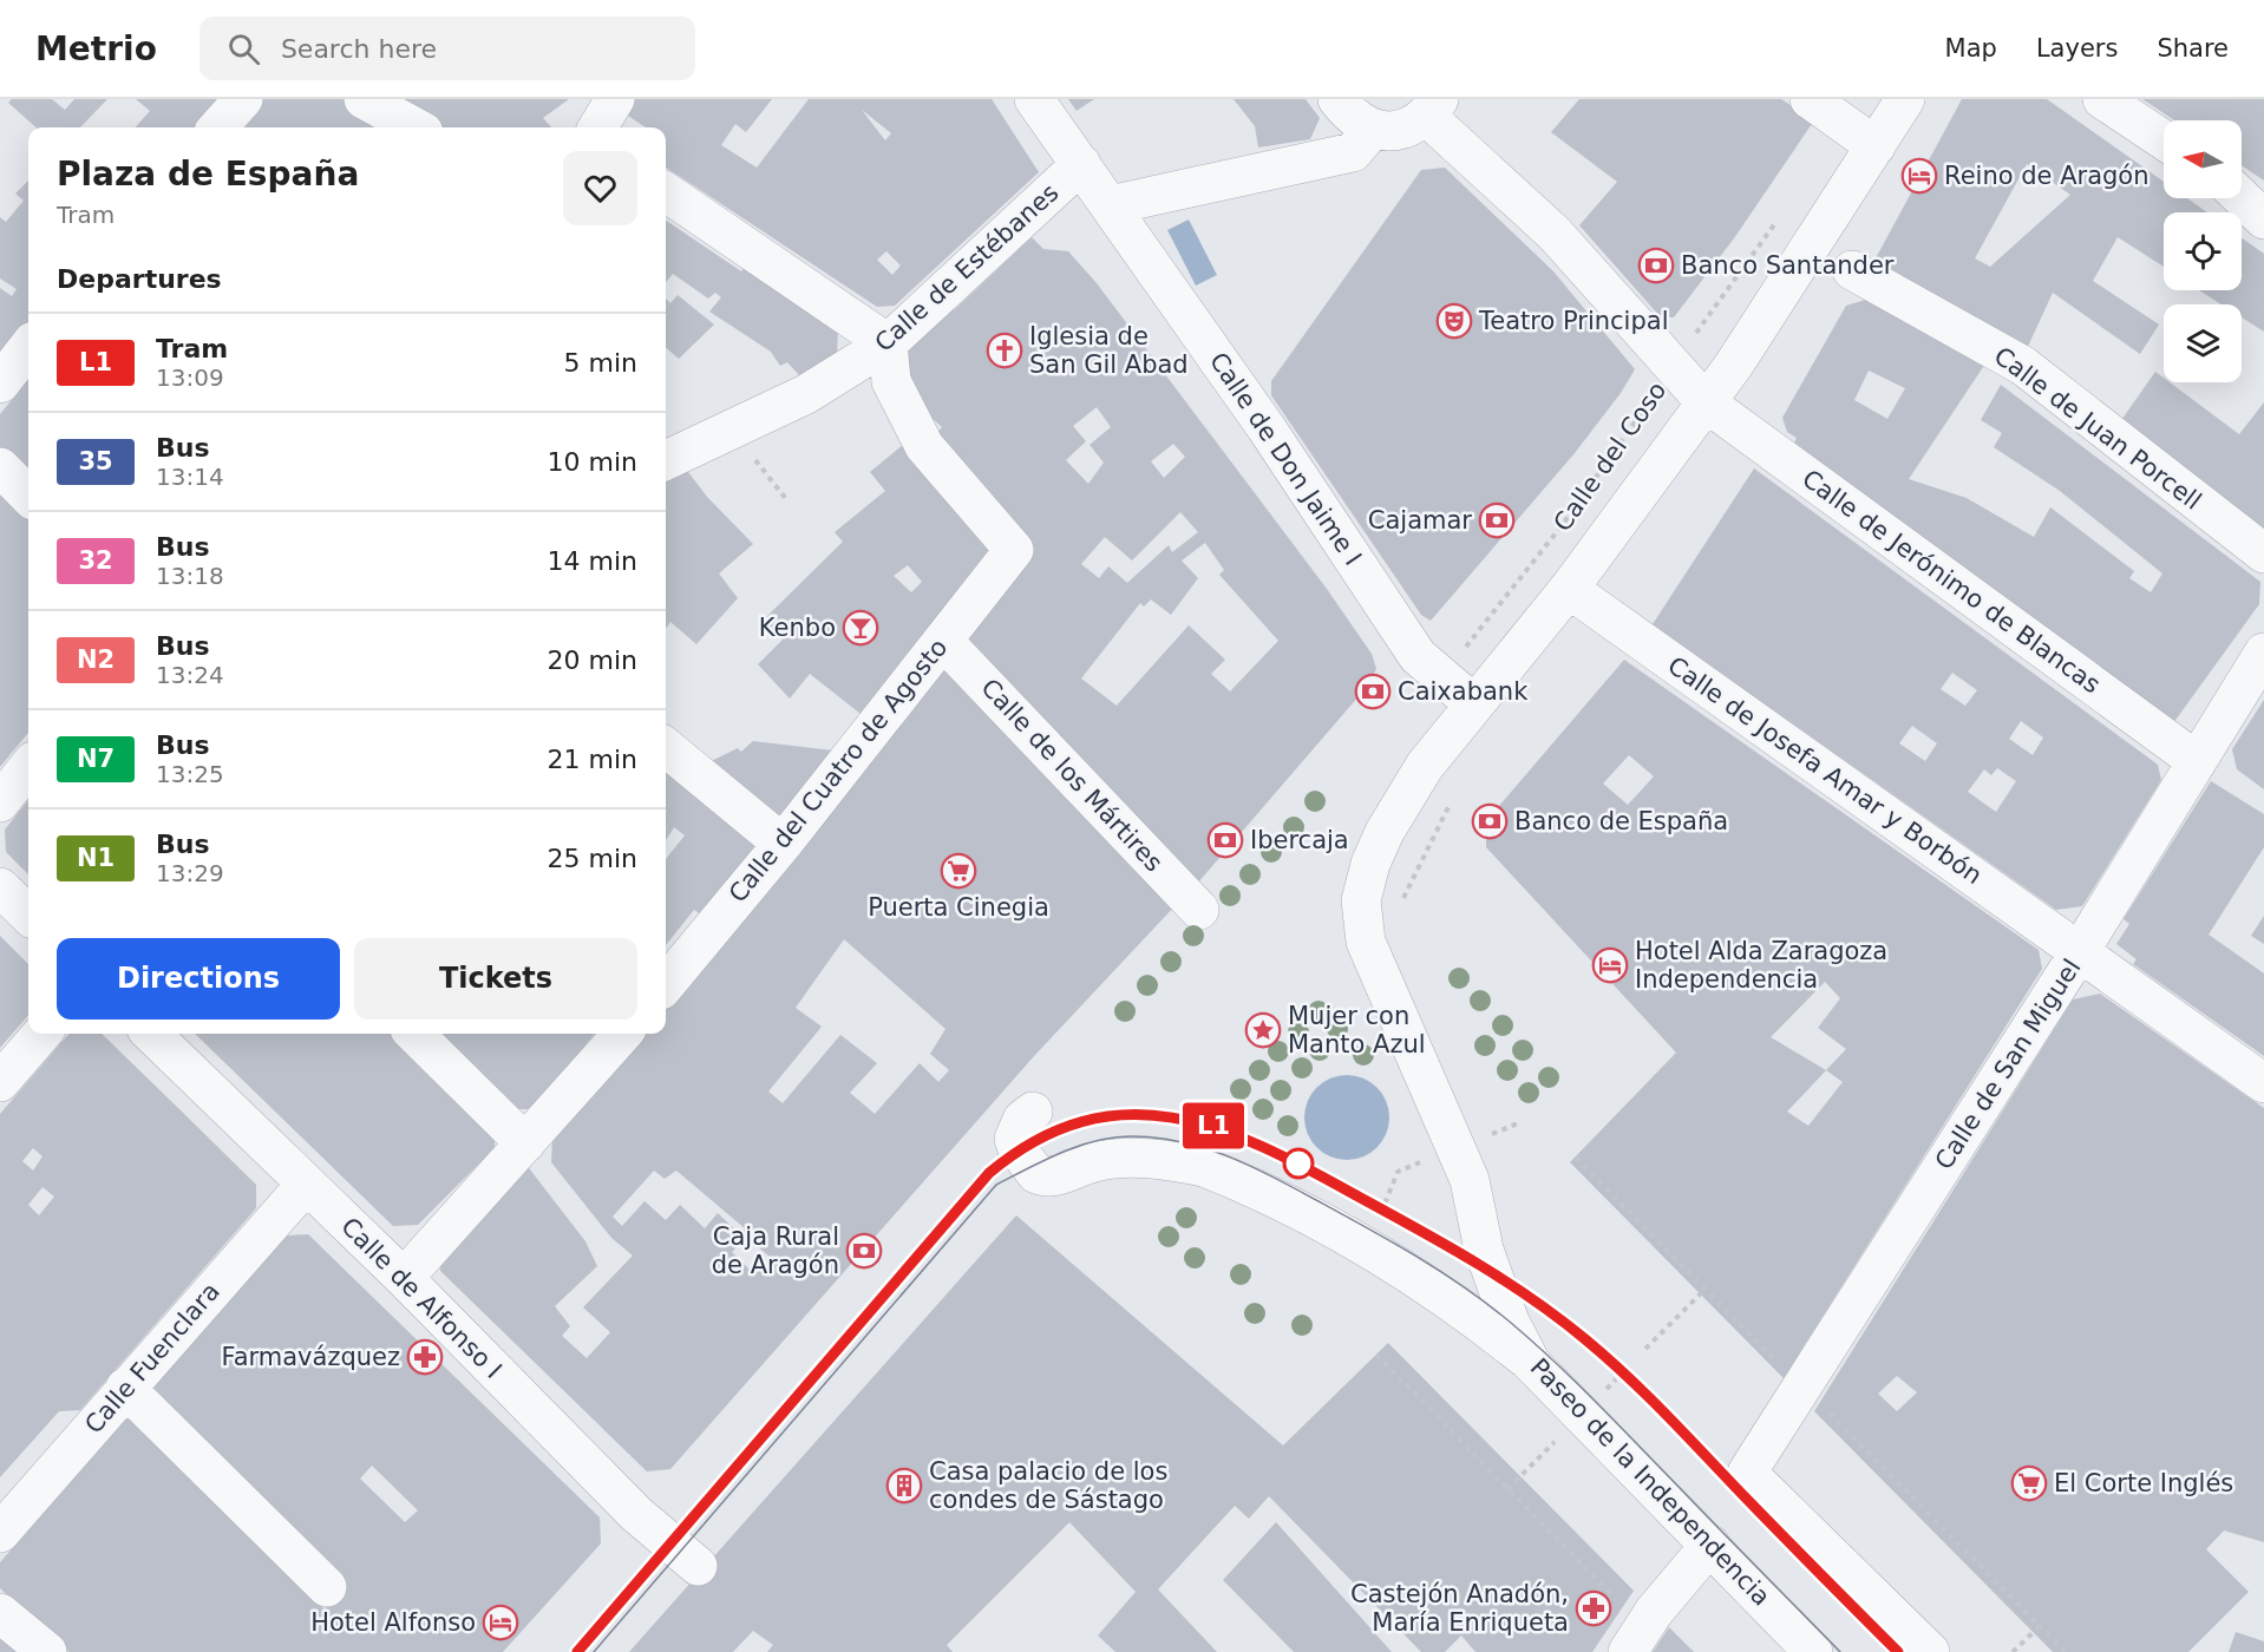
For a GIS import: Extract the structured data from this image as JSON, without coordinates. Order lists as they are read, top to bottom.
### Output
{
  "streets": {
    "street": [
      "Calle de Estébanes",
      "Calle de Juan Porcell",
      "Calle del Coso",
      "Calle de Don Jaime I",
      "Calle de Jerónimo de Blancas",
      "Calle del Cuatro de Agosto",
      "Calle de Josefa Amar y Borbón",
      "Calle de los Mártires",
      "Calle de San Miguel",
      "Calle de Alfonso I",
      "Calle Fuenclara",
      "Paseo de la Independencia"
    ]
  },
  "crossings": [
    ["Calle de Estébanes", "Calle de Don Jaime I"],
    ["Calle de Estébanes", "Calle del Cuatro de Agosto"],
    ["Calle del Coso", "Calle de Don Jaime I"],
    ["Calle del Coso", "Calle de Jerónimo de Blancas"],
    ["Calle del Coso", "Calle de Josefa Amar y Borbón"],
    ["Calle del Coso", "Paseo de la Independencia"],
    ["Calle de Jerónimo de Blancas", "Calle de San Miguel"],
    ["Calle del Cuatro de Agosto", "Calle de los Mártires"],
    ["Calle de Josefa Amar y Borbón", "Calle de San Miguel"],
    ["Calle de Alfonso I", "Calle Fuenclara"]
  ],
  "places": {
    "hotel": ["Reino de Aragón", "Hotel Alda Zaragoza Independencia", "Hotel Alfonso"],
    "bank": [
      "Banco Santander",
      "Cajamar",
      "Caixabank",
      "Banco de España",
      "Ibercaja",
      "Caja Rural de Aragón"
    ],
    "theatre": ["Teatro Principal"],
    "church": ["Iglesia de San Gil Abad"],
    "bar": ["Kenbo"],
    "supermarket": ["Puerta Cinegia", "El Corte Inglés"],
    "place": ["Mujer con Manto Azul"],
    "pharmacy": ["Farmavázquez", "Castejón Anadón, María Enriqueta"],
    "building": ["Casa palacio de los condes de Sástago"]
  },
  "lines": ["tram line L1"],
  "north": "left",
  "page": {
    "header": "Metrio",
    "search": "Search here",
    "nav": ["Map", "Layers", "Share"],
    "on_map": "L1",
    "heading": [
      ["Plaza de España", "Tram"],
      "Departures"
    ],
    "list": [
      {
        "mark": "L1",
        "name": "Tram",
        "note": "13:09",
        "value": "5 min"
      },
      {
        "mark": "35",
        "name": "Bus",
        "note": "13:14",
        "value": "10 min"
      },
      {
        "mark": "32",
        "name": "Bus",
        "note": "13:18",
        "value": "14 min"
      },
      {
        "mark": "N2",
        "name": "Bus",
        "note": "13:24",
        "value": "20 min"
      },
      {
        "mark": "N7",
        "name": "Bus",
        "note": "13:25",
        "value": "21 min"
      },
      {
        "mark": "N1",
        "name": "Bus",
        "note": "13:29",
        "value": "25 min"
      }
    ],
    "buttons": ["Directions", "Tickets"]
  }
}
